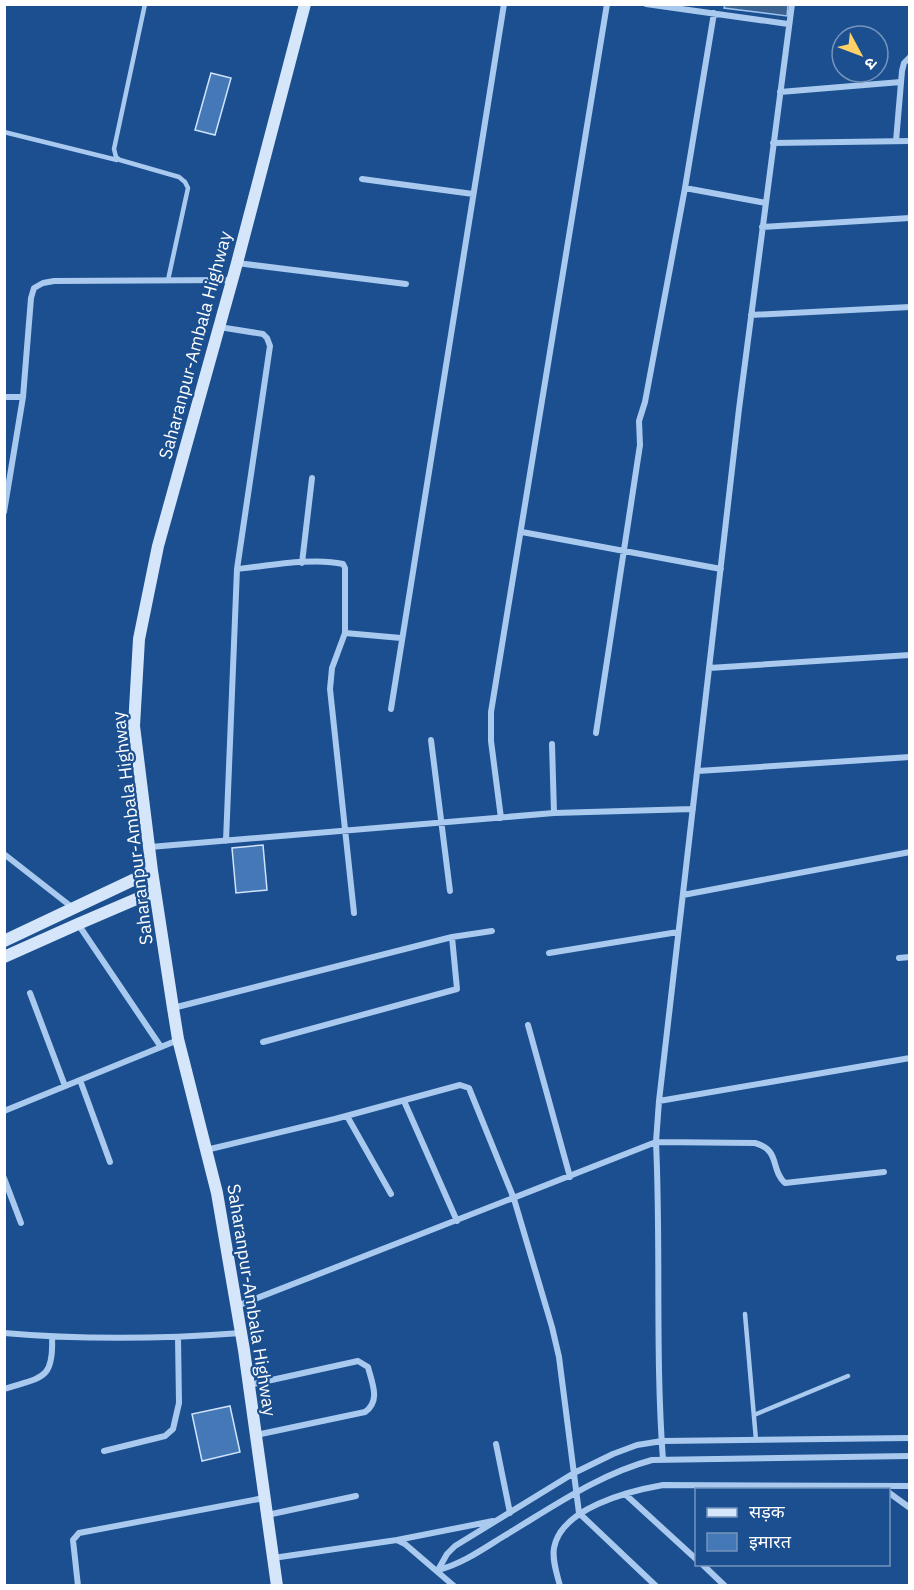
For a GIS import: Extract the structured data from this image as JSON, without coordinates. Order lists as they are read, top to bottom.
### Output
{
  "streets": {
    "main road": ["Saharanpur-Ambala Highway"]
  },
  "legend": ["सड़क", "इमारत"],
  "north": "bottom right"
}
